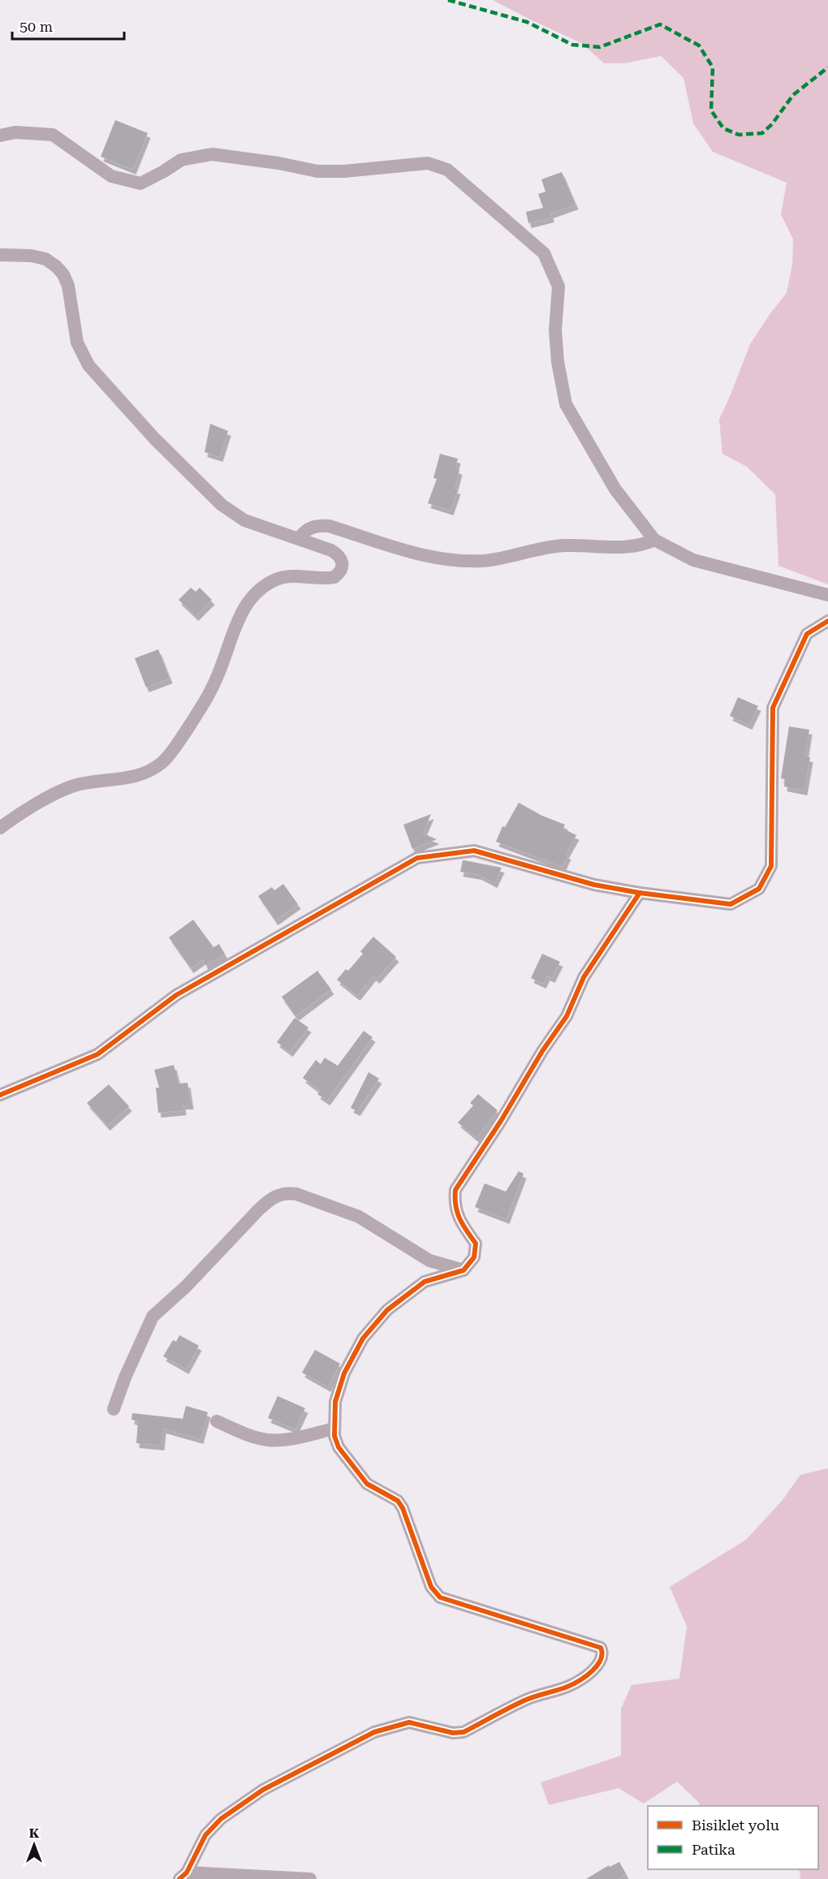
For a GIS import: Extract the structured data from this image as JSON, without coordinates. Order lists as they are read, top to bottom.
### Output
{
  "legend": ["Bisiklet yolu", "Patika"],
  "scale_bar": "50 m",
  "north": "top"
}
